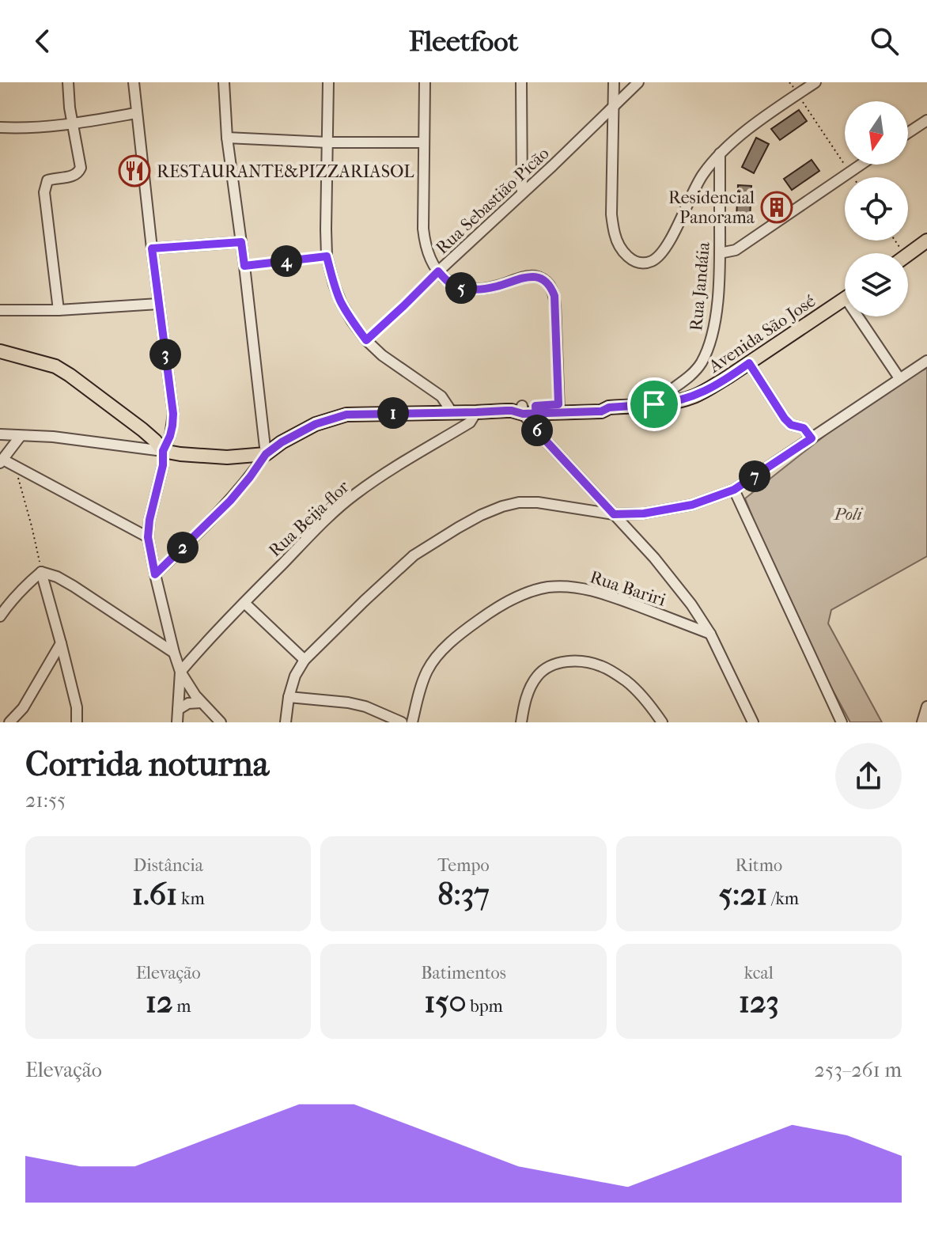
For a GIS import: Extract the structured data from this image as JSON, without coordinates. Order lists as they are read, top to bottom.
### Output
{
  "streets": {
    "main road": ["Avenida São José"],
    "street": [
      "Rua Sebastião Picão",
      "Rua Jandáia",
      "Rua Beija-flor",
      "Rua Bariri"
    ]
  },
  "crossings": [
    ["Rua Jandáia", "Avenida São José"],
    ["Avenida São José", "Rua Beija-flor"]
  ],
  "parks": ["Poli"],
  "places": {
    "restaurant": ["RESTAURANTE&PIZZARIASOL"],
    "building": ["Residencial Panorama"]
  },
  "north": "bottom",
  "page": {
    "header": "Fleetfoot",
    "pins": [
      "4",
      "5",
      "3",
      "1",
      "6",
      "7",
      "2"
    ],
    "heading": ["Corrida noturna", "21:55"],
    "stats": [
      ["Distância", "1.61 km"],
      ["Tempo", "8:37"],
      ["Ritmo", "5:21 /km"],
      ["Elevação", "12 m"],
      ["Batimentos", "150 bpm"],
      ["kcal", "123"]
    ],
    "chart": ["Elevação", "253–261 m"]
  }
}
